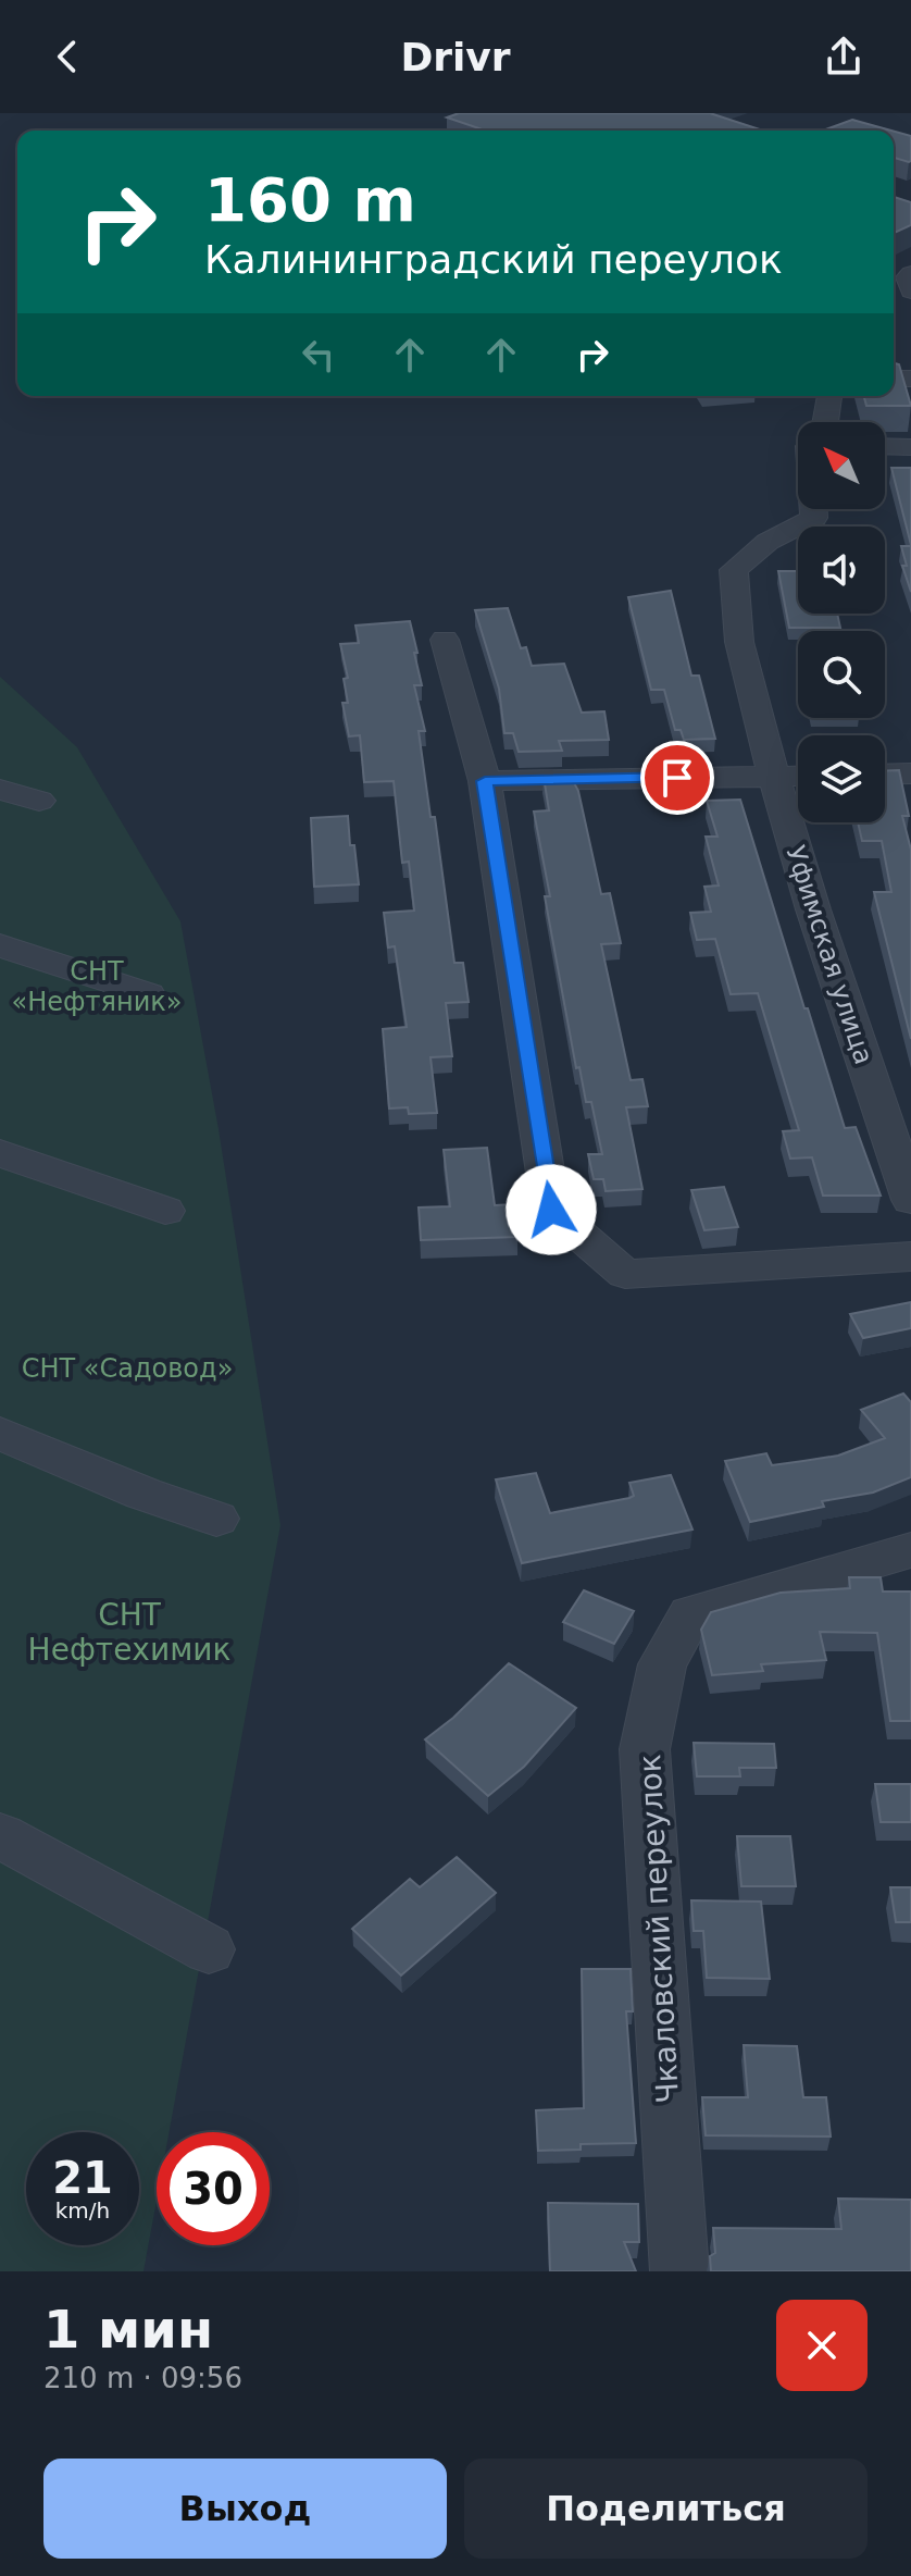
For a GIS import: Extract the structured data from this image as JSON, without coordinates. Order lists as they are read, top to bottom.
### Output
{
  "streets": {
    "street": ["Уфимская улица", "Чкаловский переулок"]
  },
  "parks": ["СНТ «Нефтяник»", "СНТ «Садовод»", "СНТ Нефтехимик"],
  "north": "top left",
  "page": {
    "header": "Drivr",
    "turn": ["160 m", "Калининградский переулок"],
    "speed": "21 km/h",
    "limit": "30",
    "heading": ["1 мин", "210 m · 09:56"],
    "buttons": ["Выход", "Поделиться"]
  }
}
